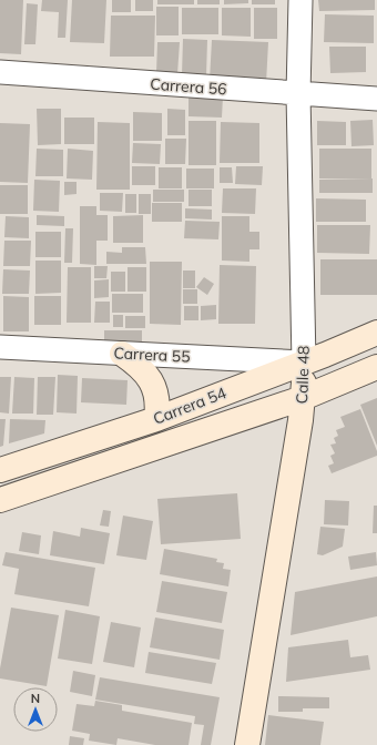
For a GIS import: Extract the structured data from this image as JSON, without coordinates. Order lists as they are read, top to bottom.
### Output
{
  "streets": {
    "main road": ["Calle 48", "Carrera 54"],
    "street": ["Carrera 56", "Carrera 55"]
  },
  "crossings": [
    ["Carrera 56", "Calle 48"],
    ["Carrera 55", "Calle 48"],
    ["Carrera 55", "Carrera 54"],
    ["Calle 48", "Carrera 54"]
  ],
  "north": "top"
}
